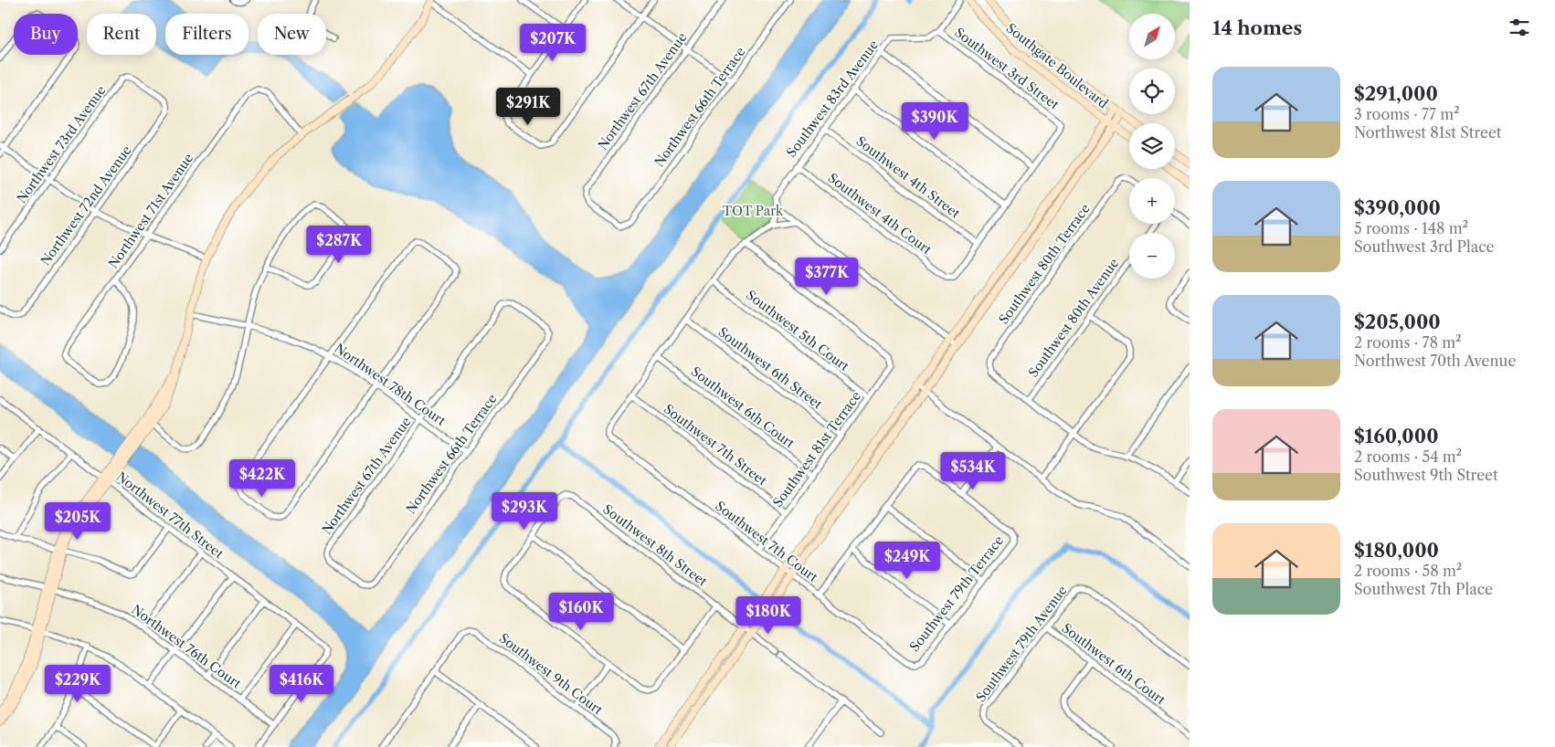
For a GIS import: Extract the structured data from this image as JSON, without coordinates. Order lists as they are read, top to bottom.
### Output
{
  "streets": {
    "street": [
      "Southgate Boulevard",
      "Southwest 3rd Street",
      "Northwest 67th Avenue",
      "Southwest 83rd Avenue",
      "Northwest 66th Terrace",
      "Northwest 73rd Avenue",
      "Southwest 4th Street",
      "Northwest 72nd Avenue",
      "Northwest 71st Avenue",
      "Southwest 4th Court",
      "Southwest 80th Terrace",
      "Southwest 80th Avenue",
      "Southwest 5th Court",
      "Southwest 6th Street",
      "Northwest 78th Court",
      "Southwest 6th Court",
      "Southwest 7th Street",
      "Southwest 81st Terrace",
      "Northwest 77th Street",
      "Southwest 7th Court",
      "Southwest 8th Street",
      "Southwest 79th Terrace",
      "Southwest 79th Avenue",
      "Northwest 76th Court",
      "Southwest 9th Court"
    ]
  },
  "crossings": [
    ["Southwest 3rd Street", "Southwest 83rd Avenue"],
    ["Northwest 67th Avenue", "Northwest 66th Terrace"],
    ["Northwest 67th Avenue", "Northwest 78th Court"],
    ["Southwest 83rd Avenue", "Southwest 4th Street"],
    ["Southwest 83rd Avenue", "Southwest 4th Court"],
    ["Northwest 66th Terrace", "Northwest 78th Court"],
    ["Northwest 73rd Avenue", "Northwest 72nd Avenue"],
    ["Southwest 4th Street", "Southwest 4th Court"],
    ["Southwest 80th Terrace", "Southwest 80th Avenue"],
    ["Southwest 5th Court", "Southwest 81st Terrace"],
    ["Southwest 6th Street", "Southwest 81st Terrace"],
    ["Southwest 6th Court", "Southwest 81st Terrace"],
    ["Southwest 6th Court", "Southwest 79th Avenue"],
    ["Southwest 7th Street", "Southwest 81st Terrace"],
    ["Southwest 7th Street", "Southwest 7th Court"],
    ["Southwest 81st Terrace", "Southwest 7th Court"],
    ["Northwest 77th Street", "Northwest 76th Court"],
    ["Southwest 7th Court", "Southwest 79th Terrace"]
  ],
  "parks": ["TOT Park"],
  "north": "top right",
  "page": {
    "heading": "14 homes",
    "map_buttons": ["+", "−"],
    "chip": [
      "Buy",
      "Rent",
      "Filters",
      "New"
    ],
    "price": [
      "$207K",
      "$291K",
      "$390K",
      "$287K",
      "$377K",
      "$534K",
      "$422K",
      "$293K",
      "$205K",
      "$249K",
      "$160K",
      "$180K",
      "$229K",
      "$416K"
    ],
    "list": [
      {
        "name": "$291,000",
        "note": "3 rooms · 77 m² · Northwest 81st Street"
      },
      {
        "name": "$390,000",
        "note": "5 rooms · 148 m² · Southwest 3rd Place"
      },
      {
        "name": "$205,000",
        "note": "2 rooms · 78 m² · Northwest 70th Avenue"
      },
      {
        "name": "$160,000",
        "note": "2 rooms · 54 m² · Southwest 9th Street"
      },
      {
        "name": "$180,000",
        "note": "2 rooms · 58 m² · Southwest 7th Place"
      }
    ]
  }
}
